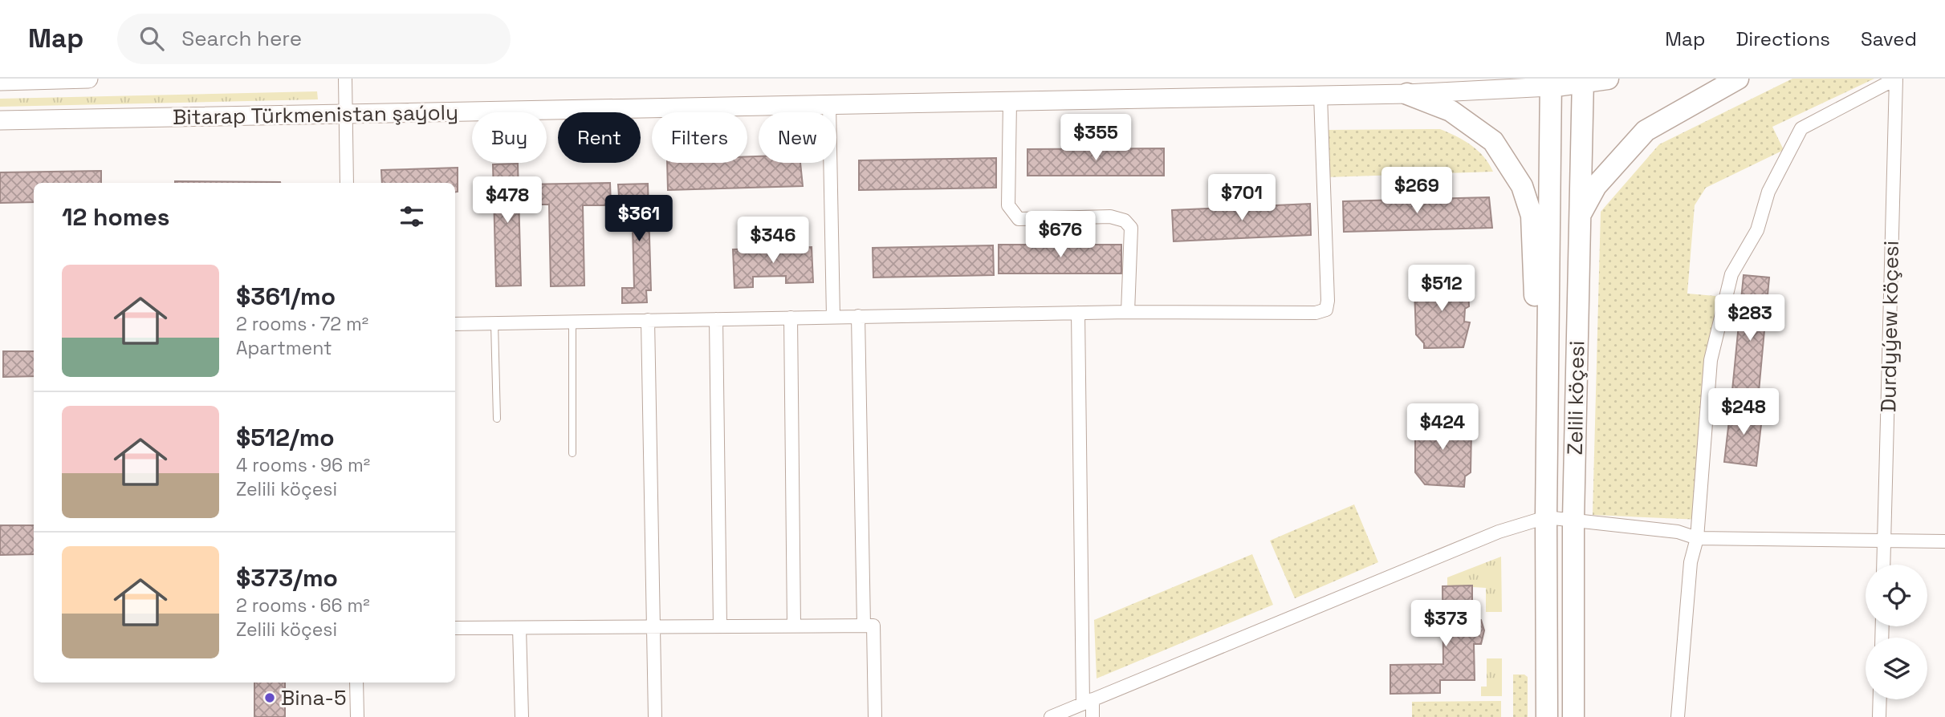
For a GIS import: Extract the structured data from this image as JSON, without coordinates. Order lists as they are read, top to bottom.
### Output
{
  "streets": {
    "main road": ["Bitarap Türkmenistan şaýoly", "Zelili köçesi"],
    "street": ["Durdyýew köçesi"]
  },
  "crossings": [
    ["Bitarap Türkmenistan şaýoly", "Zelili köçesi"]
  ],
  "places": ["Bina-5"],
  "page": {
    "header": "Map",
    "search": "Search here",
    "nav": ["Map", "Directions", "Saved"],
    "chip": [
      "Buy",
      "Rent",
      "Filters",
      "New"
    ],
    "price": [
      "$355",
      "$269",
      "$701",
      "$478",
      "$361",
      "$676",
      "$346",
      "$512",
      "$283",
      "$248",
      "$424",
      "$373"
    ],
    "heading": "12 homes",
    "list": [
      {
        "name": "$361/mo",
        "note": "2 rooms · 72 m² · Apartment"
      },
      {
        "name": "$512/mo",
        "note": "4 rooms · 96 m² · Zelili köçesi"
      },
      {
        "name": "$373/mo",
        "note": "2 rooms · 66 m² · Zelili köçesi"
      }
    ]
  }
}
